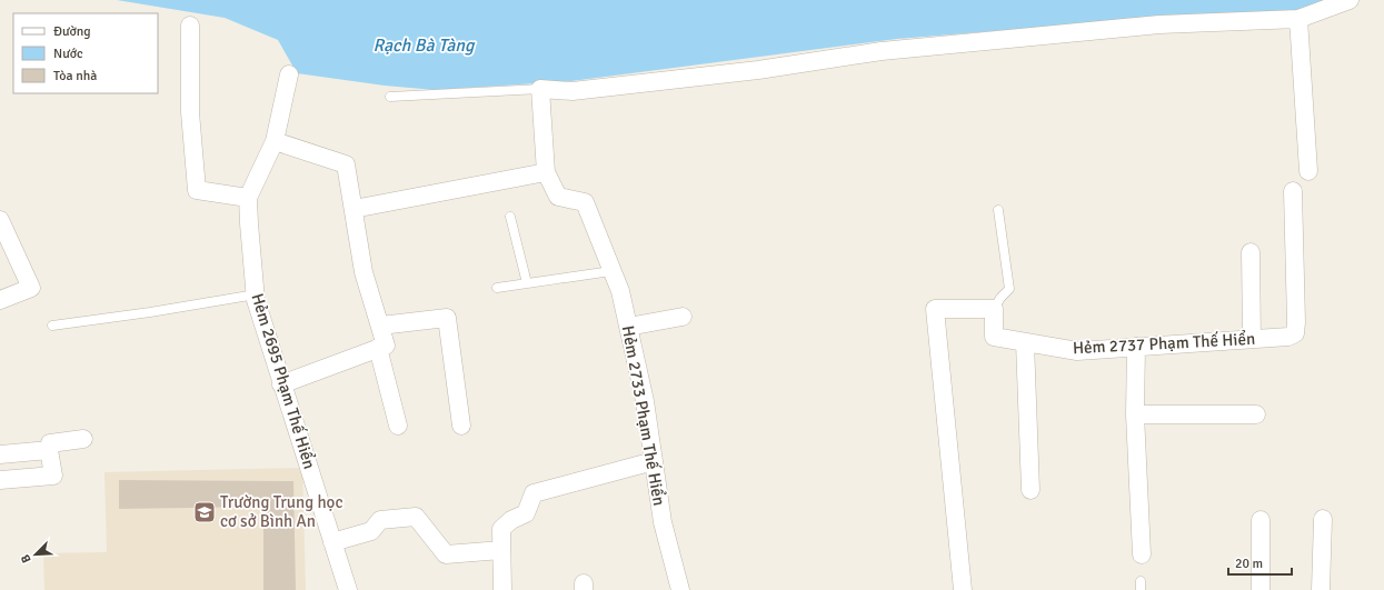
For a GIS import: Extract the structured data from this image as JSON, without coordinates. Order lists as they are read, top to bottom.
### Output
{
  "streets": {
    "street": ["Hẻm 2737 Phạm Thế Hiển", "Hẻm 2695 Phạm Thế Hiển", "Hẻm 2733 Phạm Thế Hiển"]
  },
  "water": ["Rạch Bà Tàng"],
  "places": {
    "school or university": ["Trường Trung học cơ sở Bình An"]
  },
  "legend": ["Đường", "Nước", "Tòa nhà"],
  "scale_bar": "20 m",
  "north": "bottom left"
}
